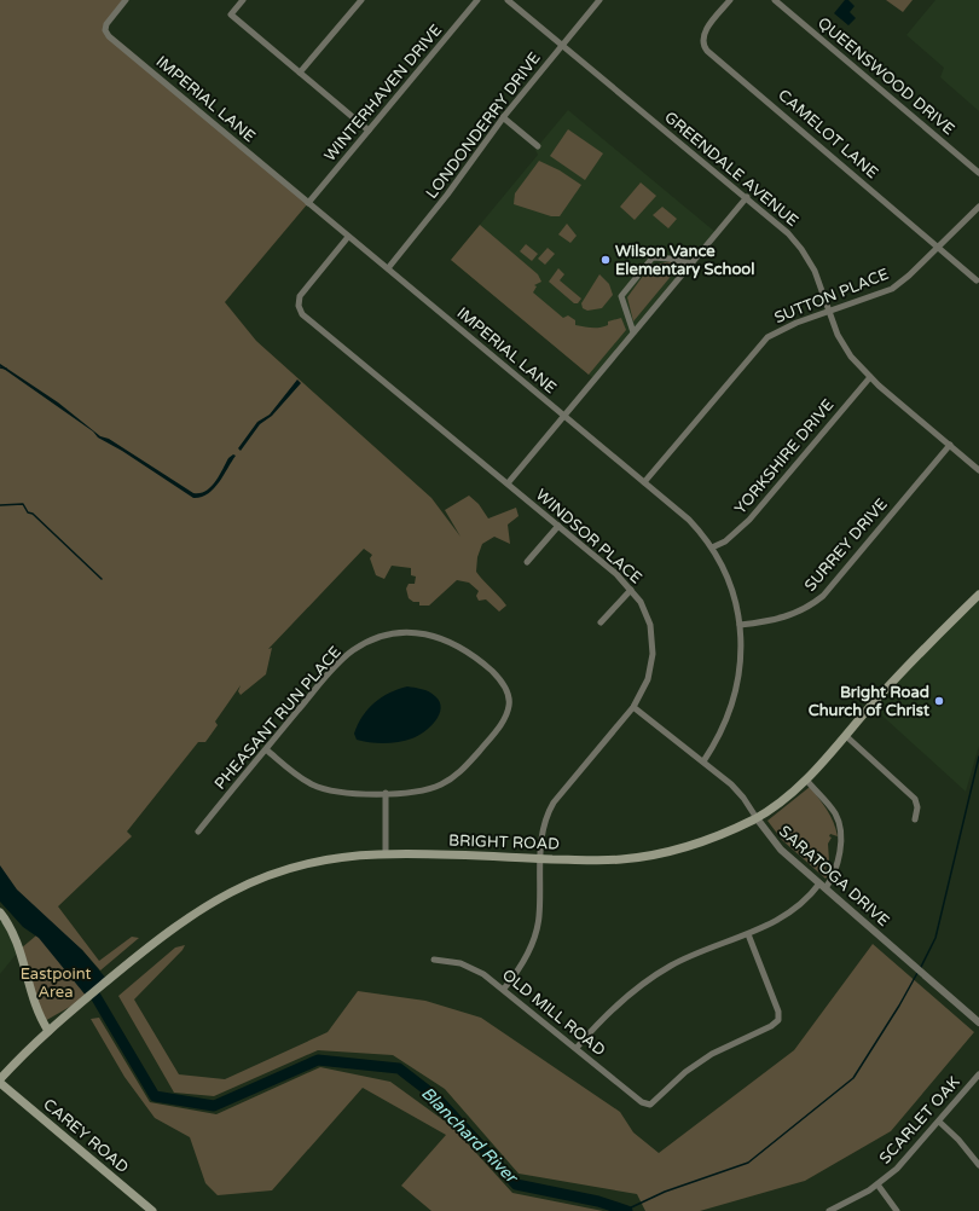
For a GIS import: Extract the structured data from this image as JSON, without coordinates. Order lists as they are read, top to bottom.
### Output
{
  "streets": {
    "main road": ["BRIGHT ROAD", "CAREY ROAD"],
    "street": [
      "QUEENSWOOD DRIVE",
      "WINTERHAVEN DRIVE",
      "IMPERIAL LANE",
      "LONDONDERRY DRIVE",
      "CAMELOT LANE",
      "GREENDALE AVENUE",
      "SUTTON PLACE",
      "YORKSHIRE DRIVE",
      "WINDSOR PLACE",
      "SURREY DRIVE",
      "PHEASANT RUN PLACE",
      "SARATOGA DRIVE",
      "OLD MILL ROAD",
      "SCARLET OAK"
    ]
  },
  "crossings": [
    ["WINTERHAVEN DRIVE", "IMPERIAL LANE"],
    ["IMPERIAL LANE", "LONDONDERRY DRIVE"],
    ["IMPERIAL LANE", "SUTTON PLACE"],
    ["IMPERIAL LANE", "YORKSHIRE DRIVE"],
    ["IMPERIAL LANE", "WINDSOR PLACE"],
    ["IMPERIAL LANE", "SURREY DRIVE"],
    ["IMPERIAL LANE", "SARATOGA DRIVE"],
    ["LONDONDERRY DRIVE", "GREENDALE AVENUE"],
    ["CAMELOT LANE", "SUTTON PLACE"],
    ["GREENDALE AVENUE", "SUTTON PLACE"],
    ["GREENDALE AVENUE", "YORKSHIRE DRIVE"],
    ["GREENDALE AVENUE", "SURREY DRIVE"],
    ["WINDSOR PLACE", "BRIGHT ROAD"],
    ["WINDSOR PLACE", "SARATOGA DRIVE"],
    ["WINDSOR PLACE", "OLD MILL ROAD"],
    ["BRIGHT ROAD", "SARATOGA DRIVE"]
  ],
  "water": ["Blanchard River"],
  "parks": ["Eastpoint Area"],
  "places": ["Wilson Vance Elementary School", "Bright Road Church of Christ"]
}
